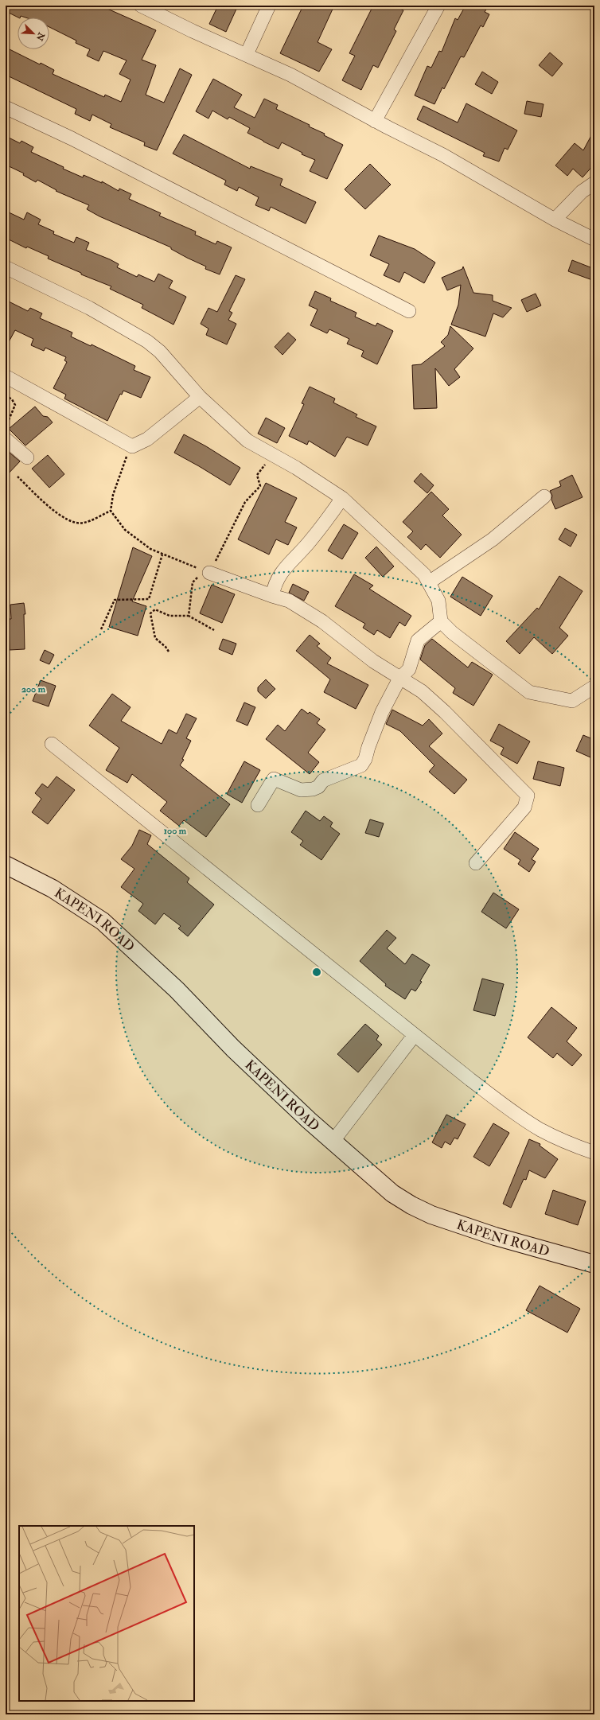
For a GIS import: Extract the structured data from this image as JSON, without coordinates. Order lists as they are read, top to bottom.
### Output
{
  "streets": {
    "main road": ["KAPENI ROAD"]
  },
  "north": "bottom right",
  "rings": ["200 m", "100 m"]
}
